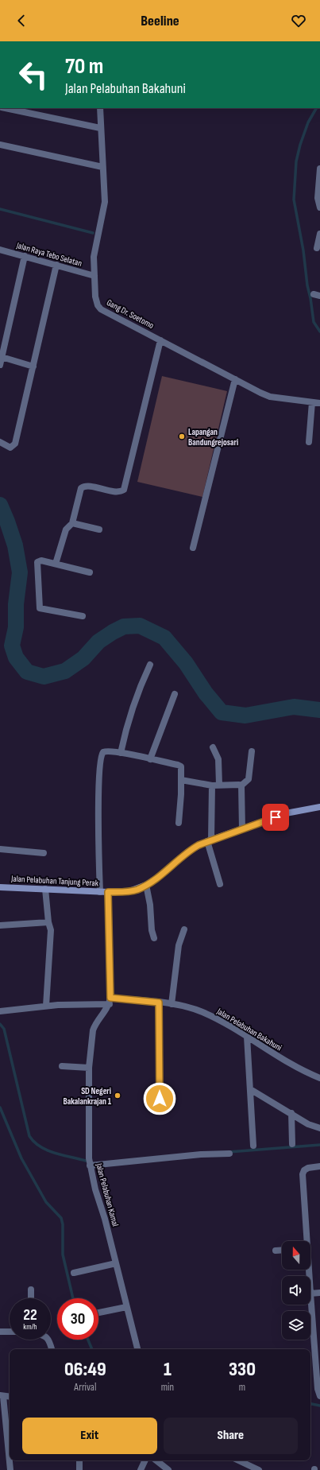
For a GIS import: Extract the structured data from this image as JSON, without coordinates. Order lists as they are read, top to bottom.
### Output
{
  "streets": {
    "street": [
      "Jalan Raya Tebo Selatan",
      "Gang Dr. Soetomo",
      "Jalan Pelabuhan Tanjung Perak",
      "Jalan Pelabuhan Bakahuni",
      "Jalan Pelabuhan Kamal"
    ]
  },
  "crossings": [
    ["Jalan Raya Tebo Selatan", "Gang Dr. Soetomo"],
    ["Jalan Pelabuhan Bakahuni", "Jalan Pelabuhan Kamal"]
  ],
  "places": ["Lapangan Bandungrejosari", "SD Negeri Bakalankrajan 1"],
  "north": "top",
  "page": {
    "header": "Beeline",
    "turn": ["70 m", "Jalan Pelabuhan Bakahuni"],
    "speed": "22 km/h",
    "limit": "30",
    "eta": [
      "06:49",
      "Arrival",
      "1",
      "min",
      "330",
      "m"
    ],
    "buttons": ["Exit", "Share"]
  }
}
